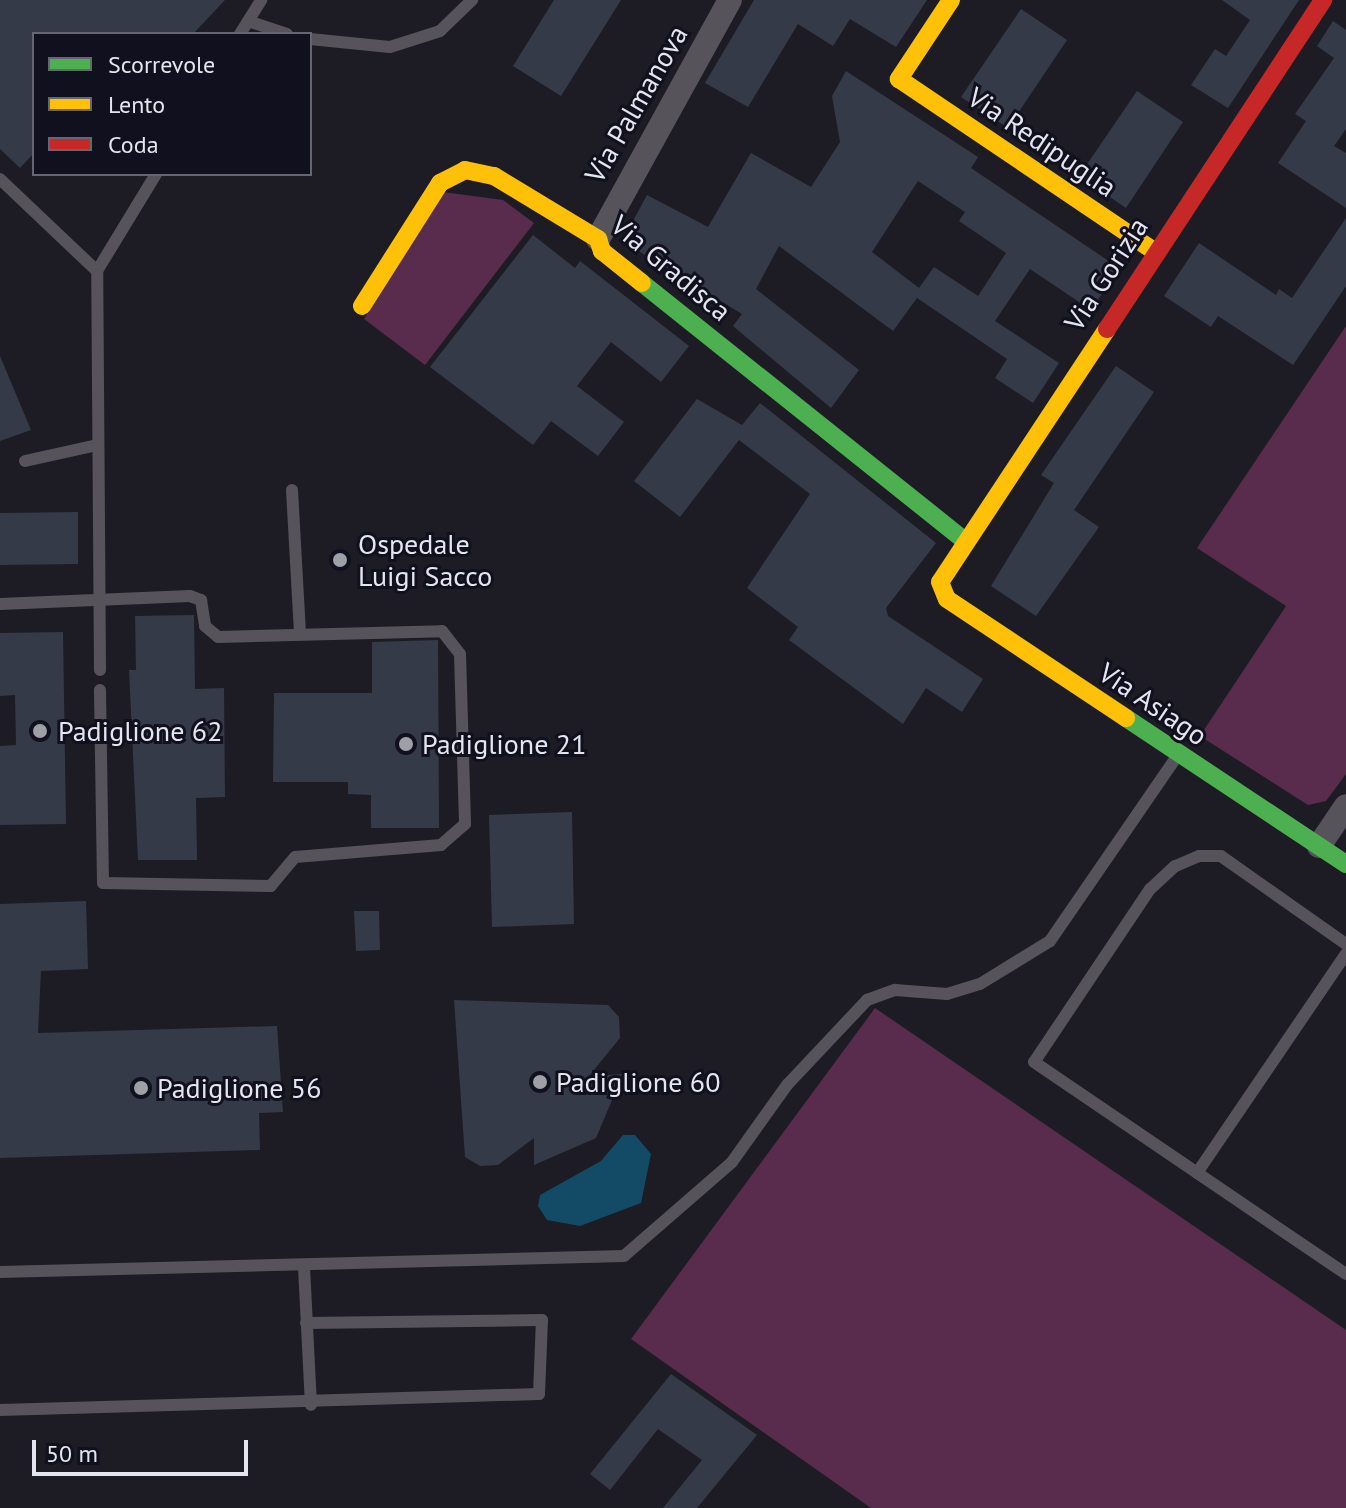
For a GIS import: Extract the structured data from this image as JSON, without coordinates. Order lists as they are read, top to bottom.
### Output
{
  "streets": {
    "street": [
      "Via Palmanova",
      "Via Redipuglia",
      "Via Gradisca",
      "Via Gorizia",
      "Via Asiago"
    ]
  },
  "crossings": [
    ["Via Palmanova", "Via Gradisca"],
    ["Via Redipuglia", "Via Gorizia"],
    ["Via Gradisca", "Via Gorizia"],
    ["Via Gorizia", "Via Asiago"]
  ],
  "places": [
    "Ospedale Luigi Sacco",
    "Padiglione 62",
    "Padiglione 21",
    "Padiglione 60",
    "Padiglione 56"
  ],
  "legend": ["Scorrevole", "Lento", "Coda"],
  "scale_bar": "50 m"
}
